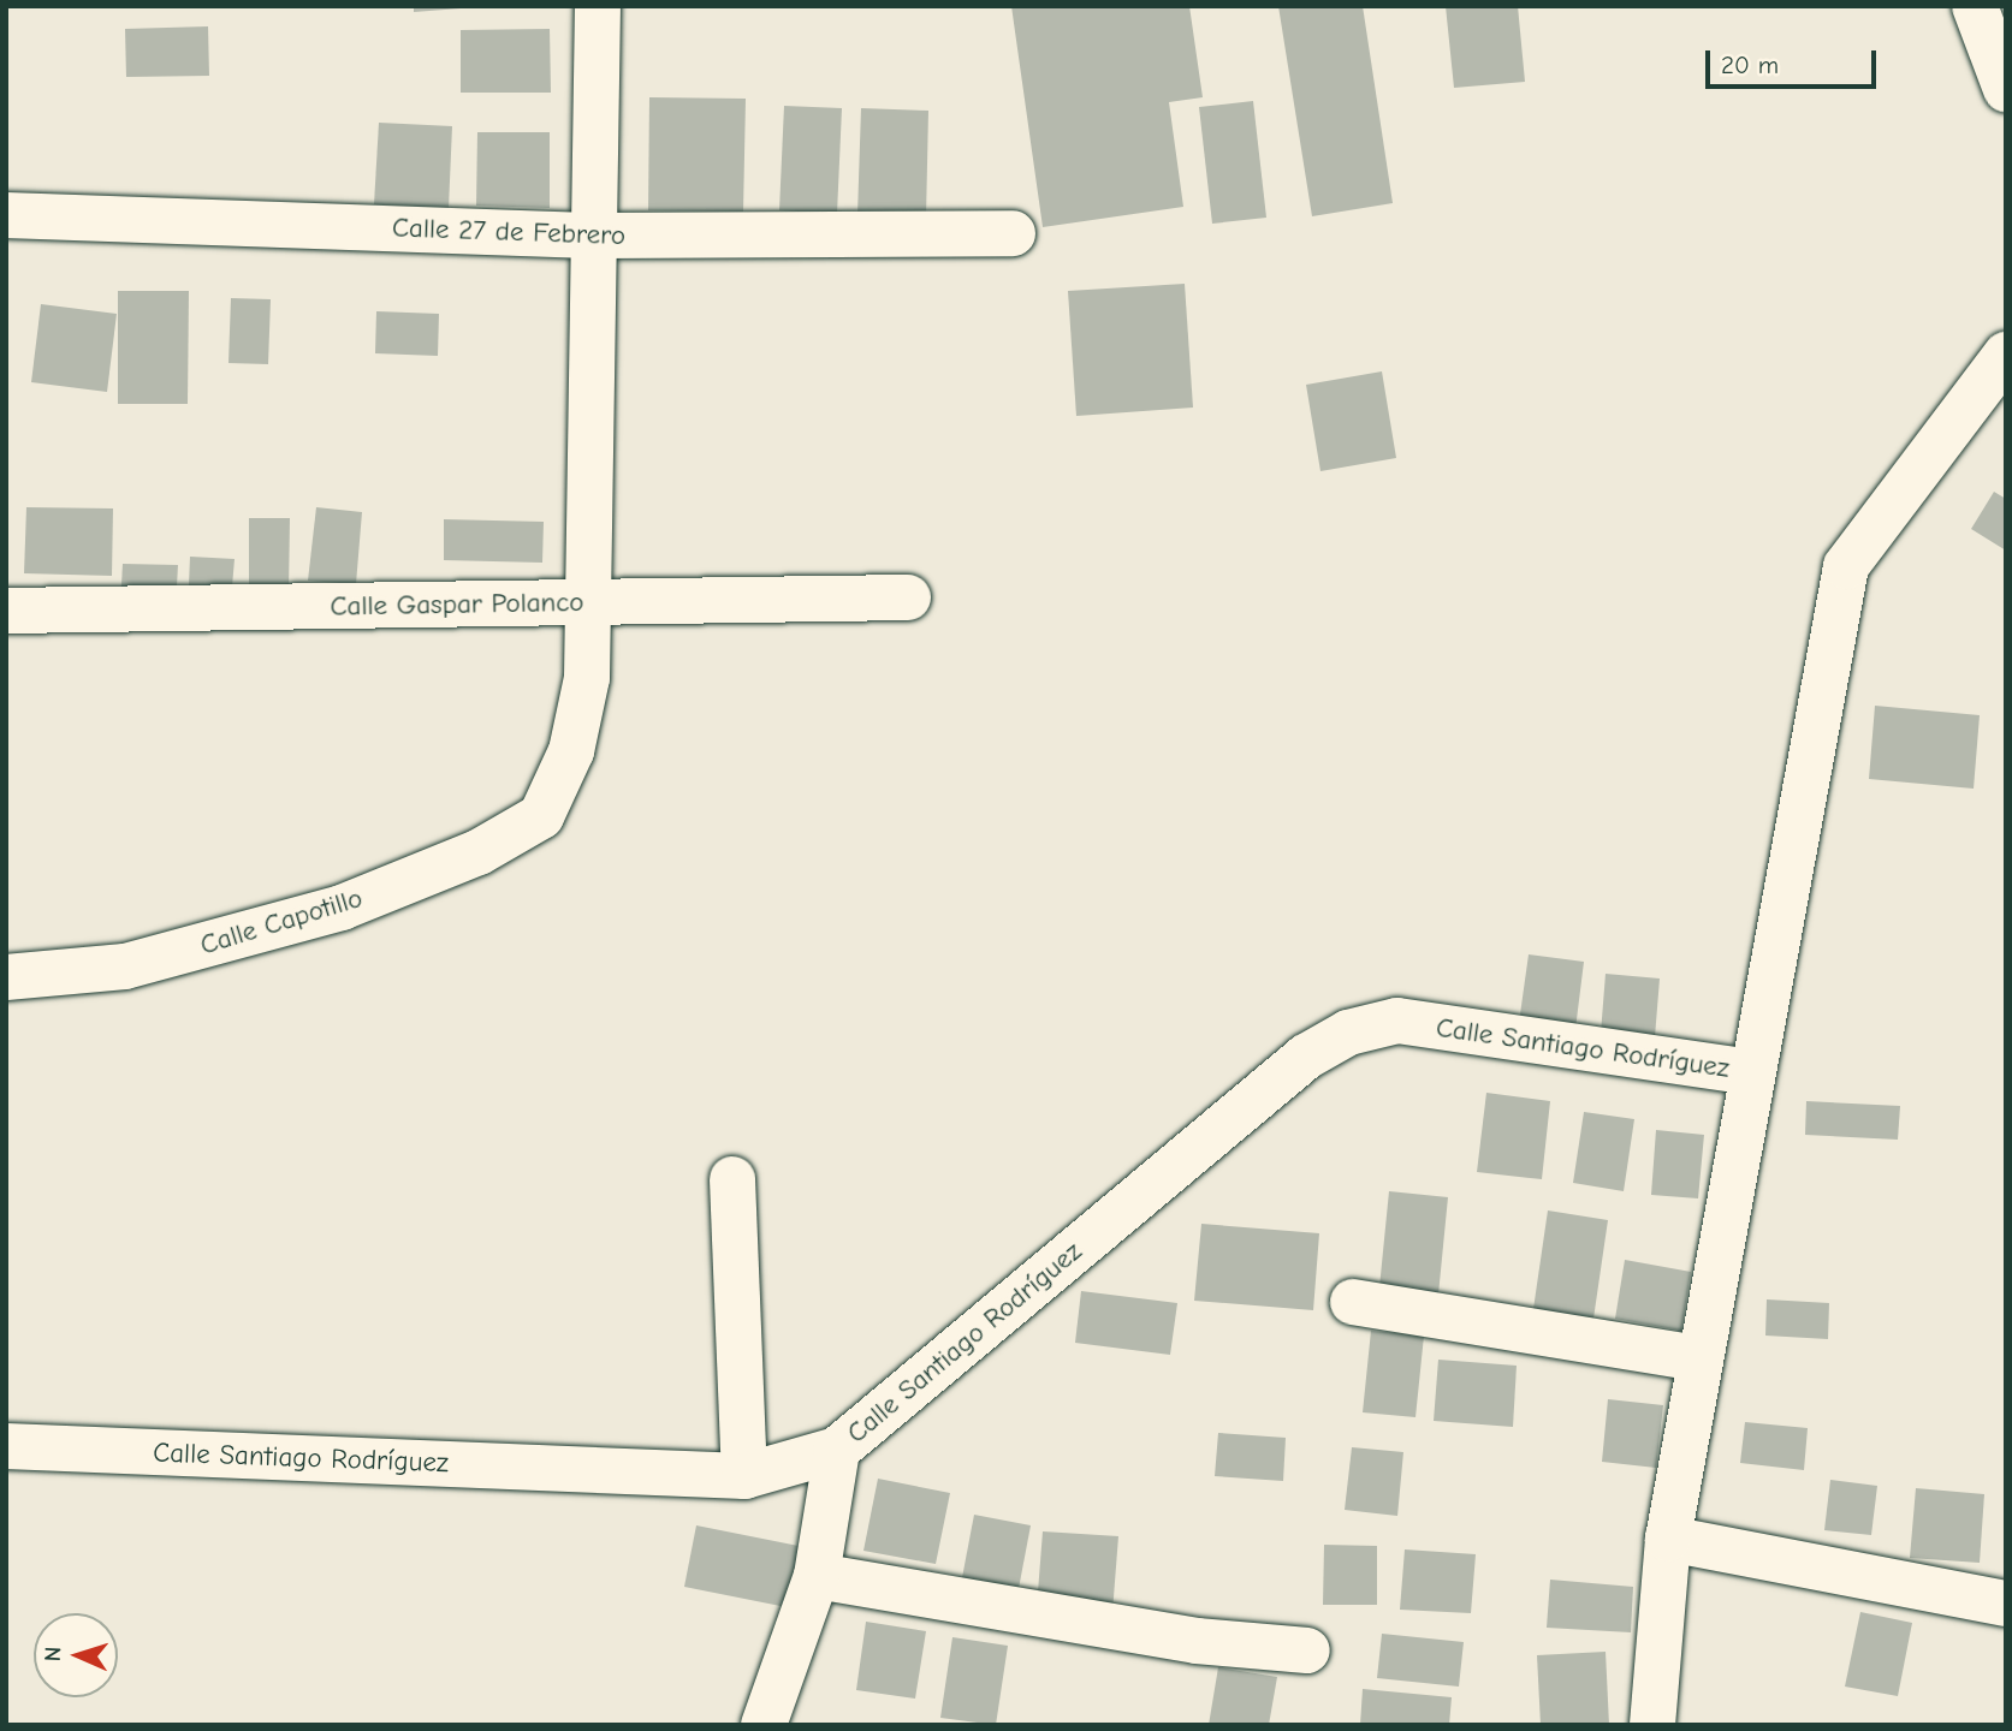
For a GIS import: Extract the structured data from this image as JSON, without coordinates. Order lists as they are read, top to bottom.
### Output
{
  "streets": {
    "street": [
      "Calle 27 de Febrero",
      "Calle Gaspar Polanco",
      "Calle Capotillo",
      "Calle Santiago Rodríguez"
    ]
  },
  "crossings": [
    ["Calle Gaspar Polanco", "Calle Capotillo"]
  ],
  "scale_bar": "20 m",
  "north": "left"
}
